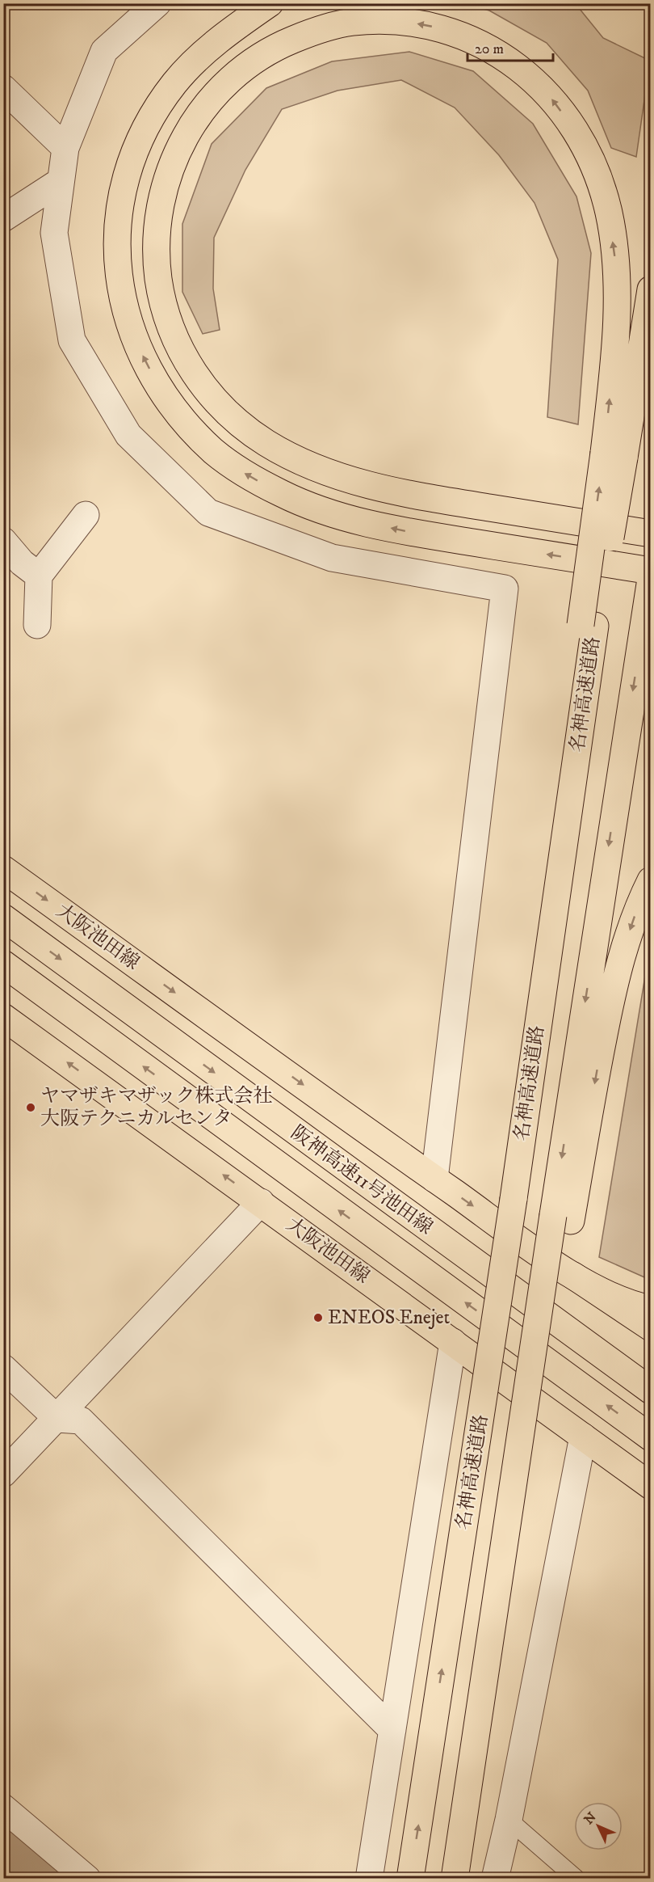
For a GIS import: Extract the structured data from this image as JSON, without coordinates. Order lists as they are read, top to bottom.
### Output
{
  "streets": {
    "main road": ["名神高速道路", "大阪池田線", "阪神高速11号池田線"]
  },
  "places": ["ヤマザキマザック株式会社 大阪テクニカルセンタ", "ENEOS Enejet"],
  "scale_bar": "20 m",
  "north": "top left"
}
